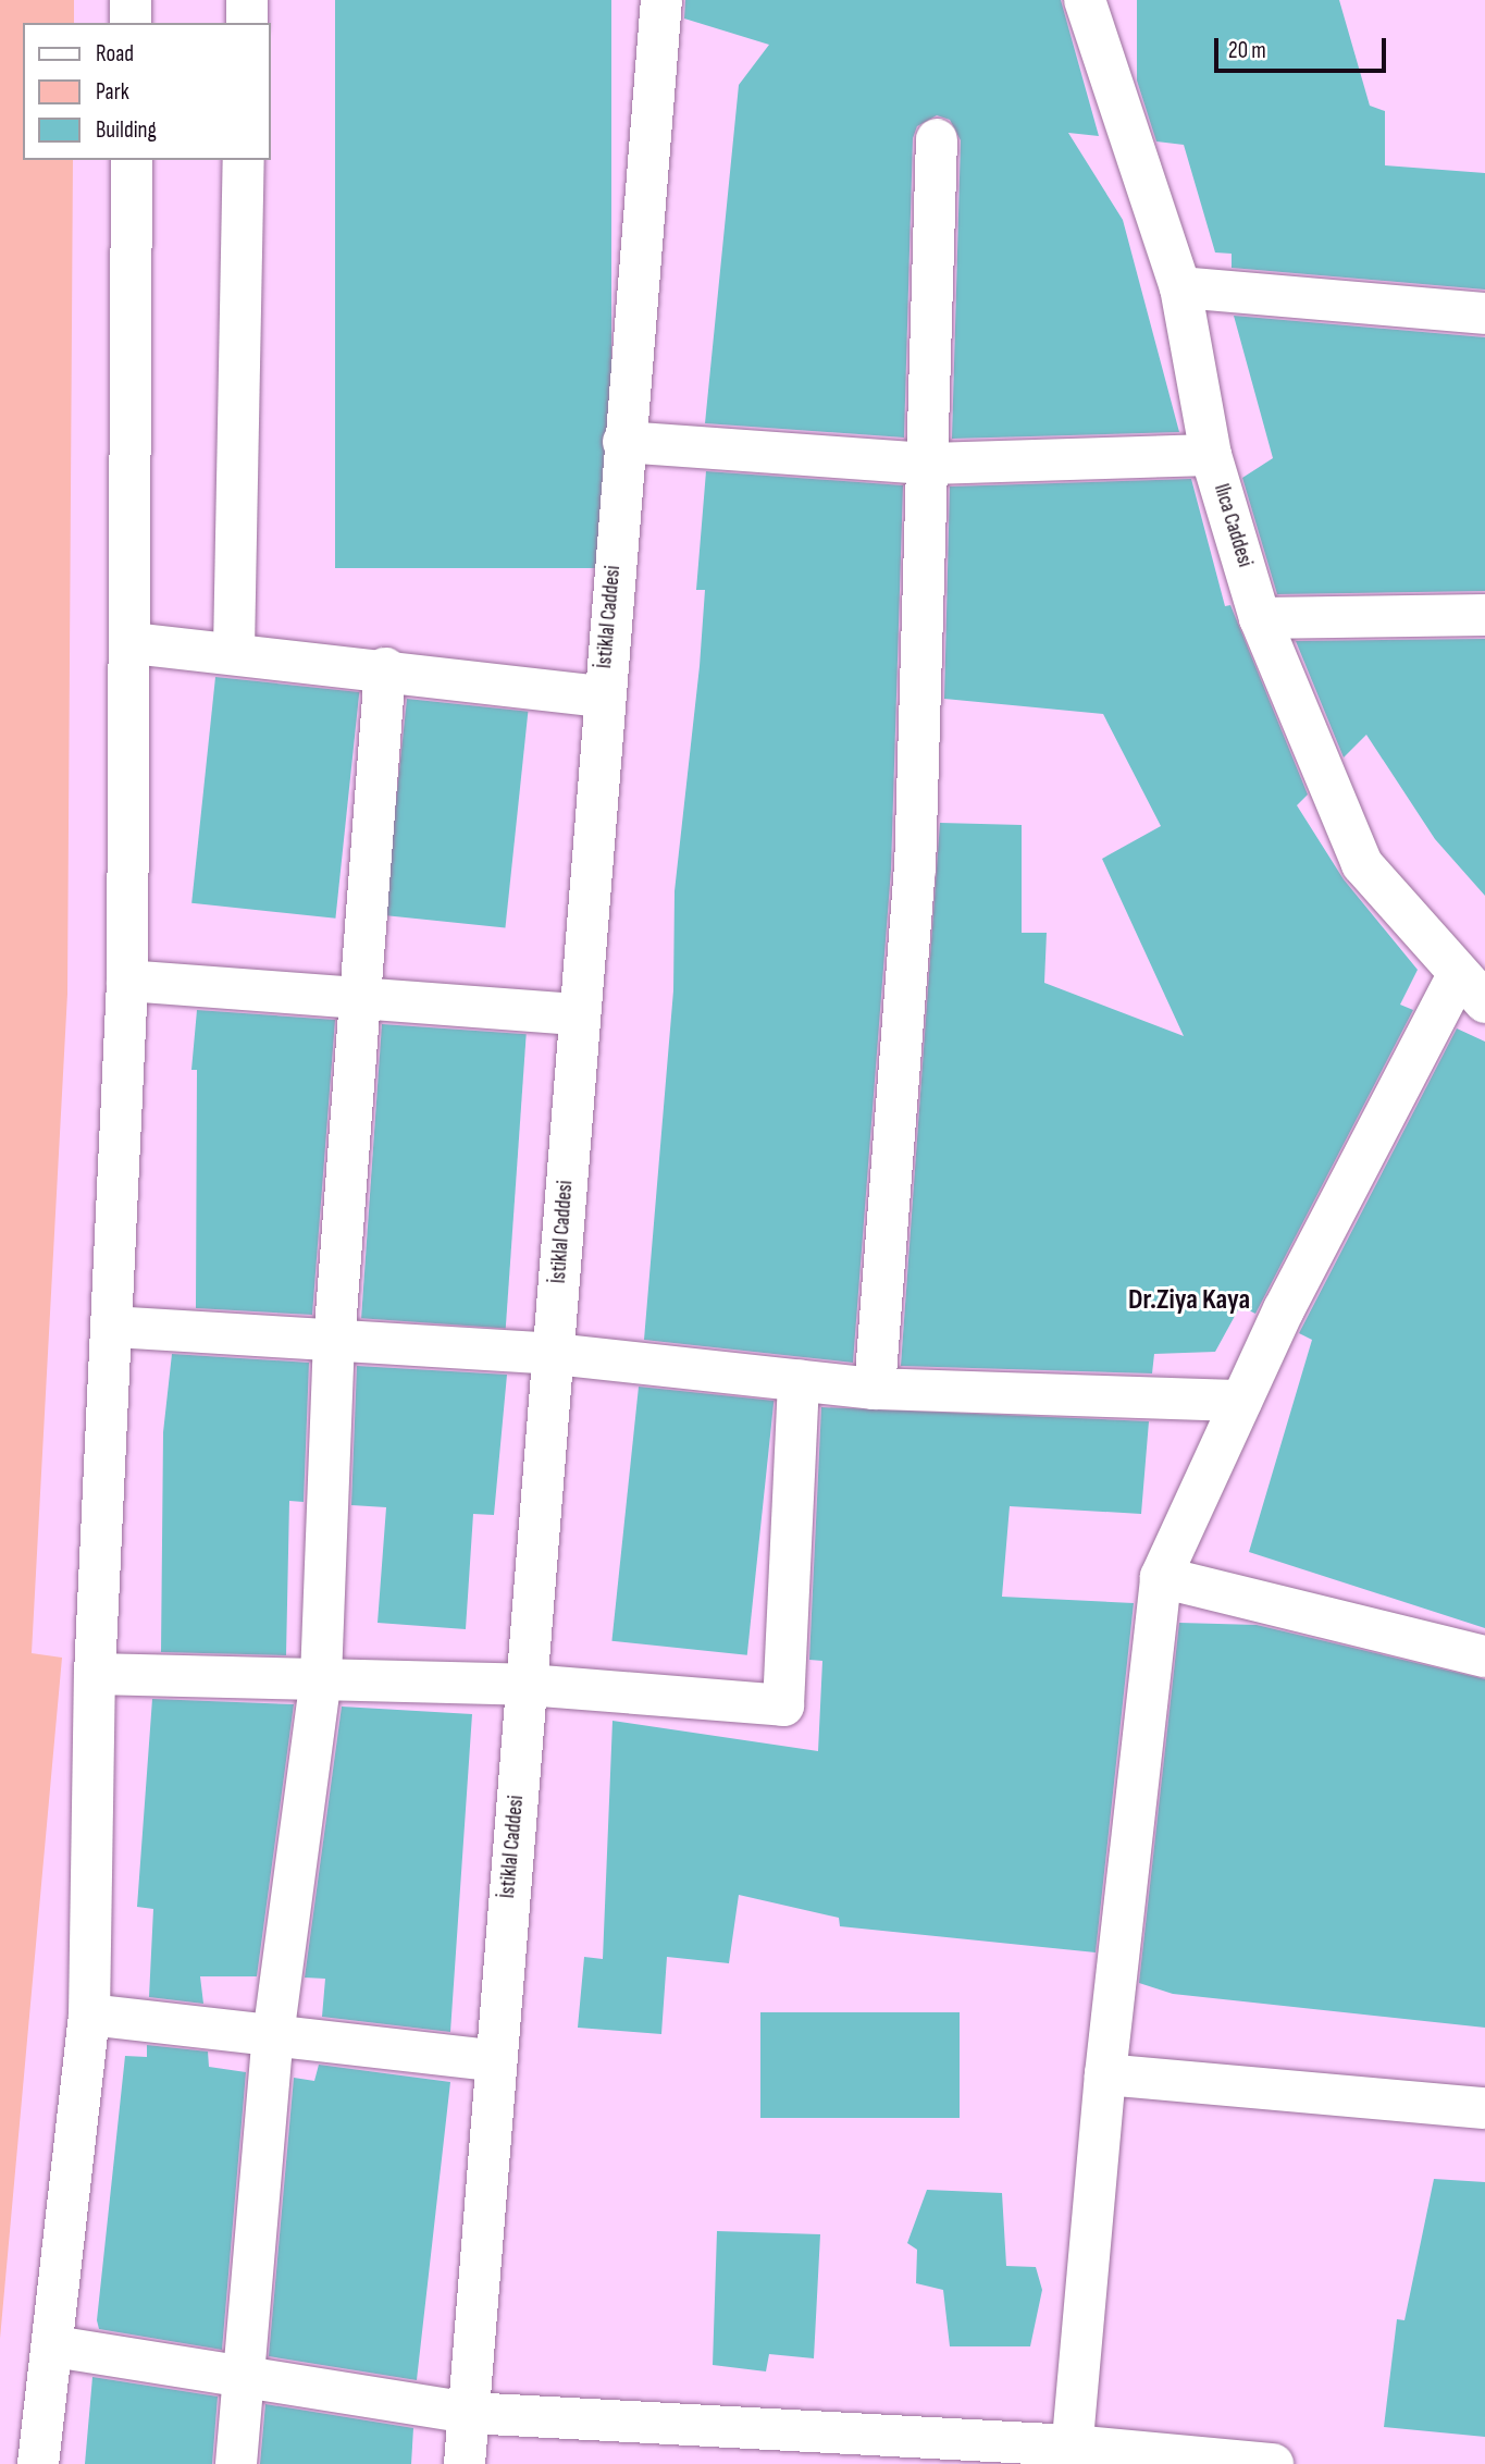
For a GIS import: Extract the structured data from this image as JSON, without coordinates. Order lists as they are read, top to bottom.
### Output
{
  "streets": {
    "street": ["Ilıca Caddesi", "İstiklal Caddesi"]
  },
  "districts": ["Dr.Ziya Kaya"],
  "legend": ["Road", "Park", "Building"],
  "scale_bar": "20 m"
}
